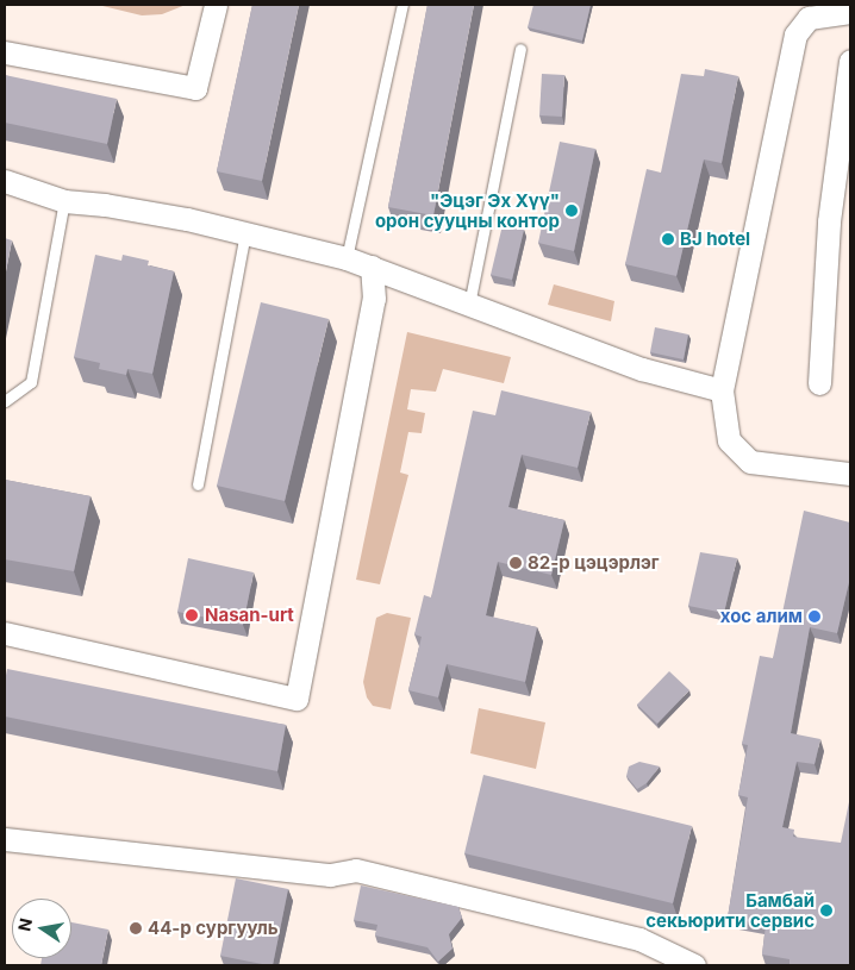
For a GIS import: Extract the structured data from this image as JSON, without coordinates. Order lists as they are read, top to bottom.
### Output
{
  "places": [
    "\"Эцэг Эх Хүү\" орон сууцны контор",
    "BJ hotel",
    "82-р цэцэрлэг",
    "Nasan-urt",
    "хос алим",
    "Бамбай секьюрити сервис",
    "44-р сургууль"
  ],
  "north": "left"
}
